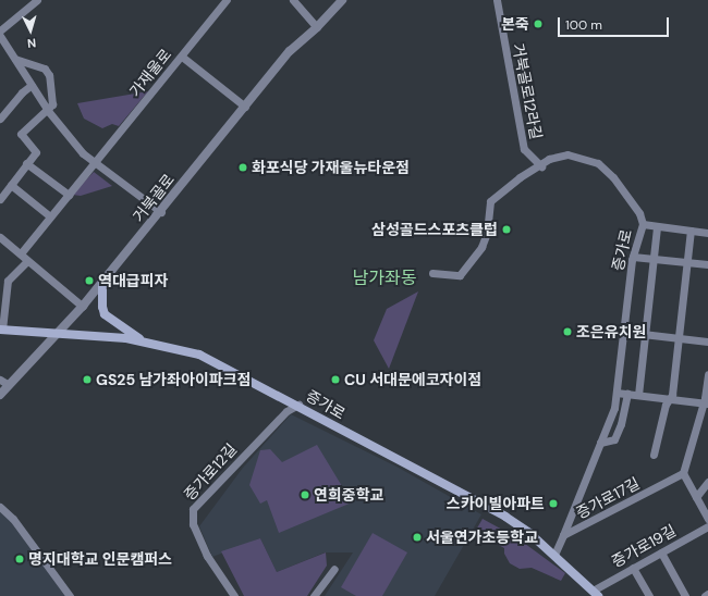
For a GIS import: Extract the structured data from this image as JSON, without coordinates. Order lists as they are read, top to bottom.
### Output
{
  "streets": {
    "main road": ["증가로"],
    "street": [
      "가재울로",
      "거북골로12라길",
      "거북골로",
      "증가로12길",
      "증가로17길",
      "증가로19길"
    ]
  },
  "crossings": [
    ["거북골로12라길", "증가로"],
    ["거북골로", "증가로"],
    ["증가로", "증가로12길"],
    ["증가로", "증가로17길"],
    ["증가로", "증가로19길"]
  ],
  "districts": ["남가좌동"],
  "places": [
    "본죽",
    "화포식당 가재울뉴타운점",
    "삼성골드스포츠클럽",
    "역대급피자",
    "조은유치원",
    "GS25 남가좌아이파크점",
    "CU 서대문에코자이점",
    "연희중학교",
    "스카이빌아파트",
    "서울연가초등학교",
    "명지대학교 인문캠퍼스"
  ],
  "scale_bar": "100 m",
  "north": "bottom"
}
